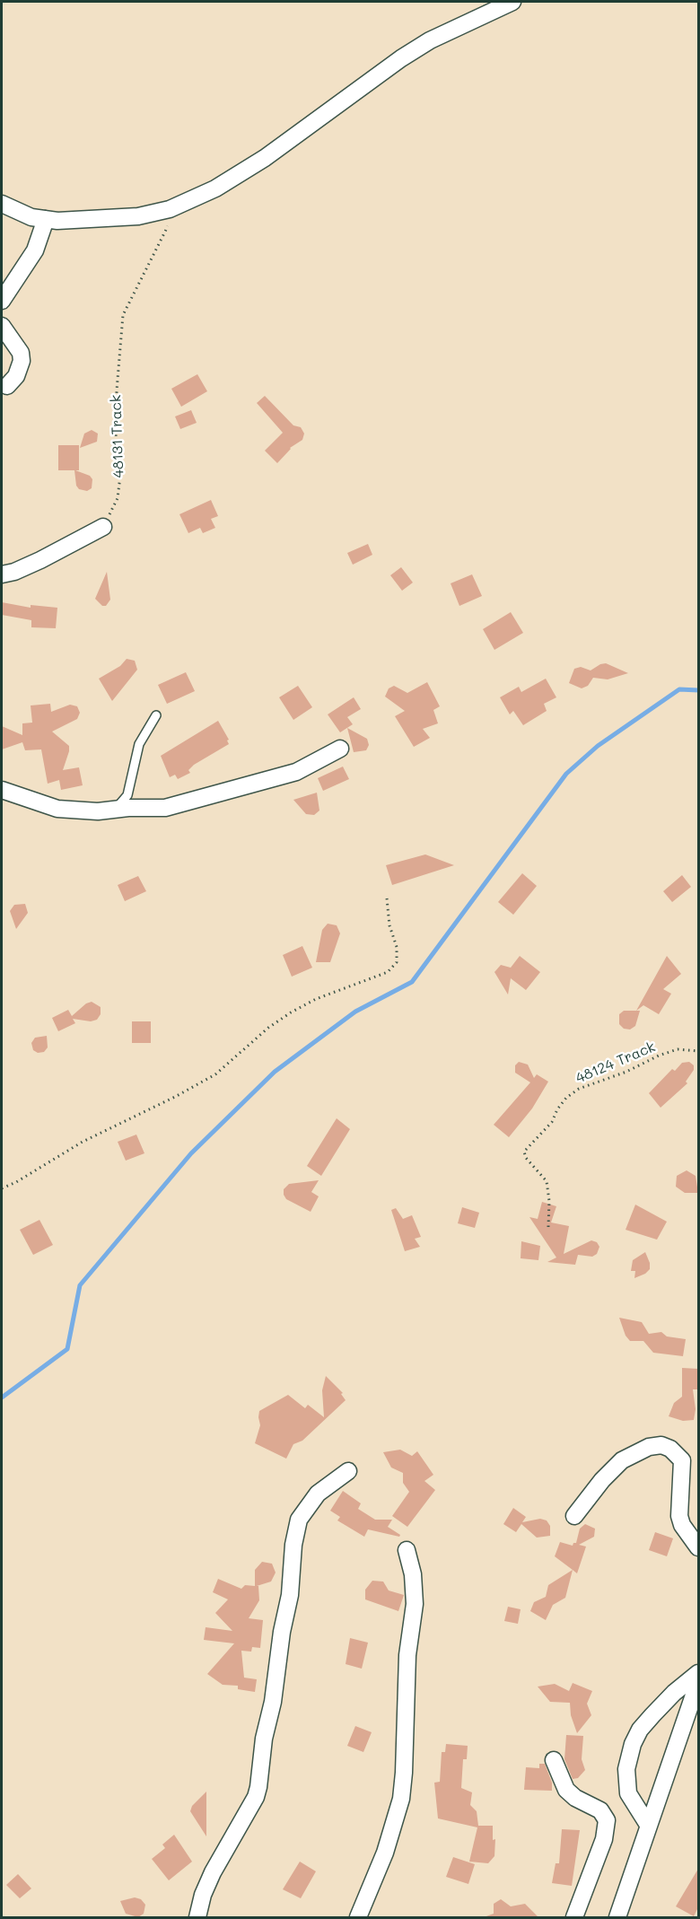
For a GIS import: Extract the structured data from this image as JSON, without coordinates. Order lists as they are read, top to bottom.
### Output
{
  "streets": {
    "path": ["48131 Track", "48124 Track"]
  }
}
